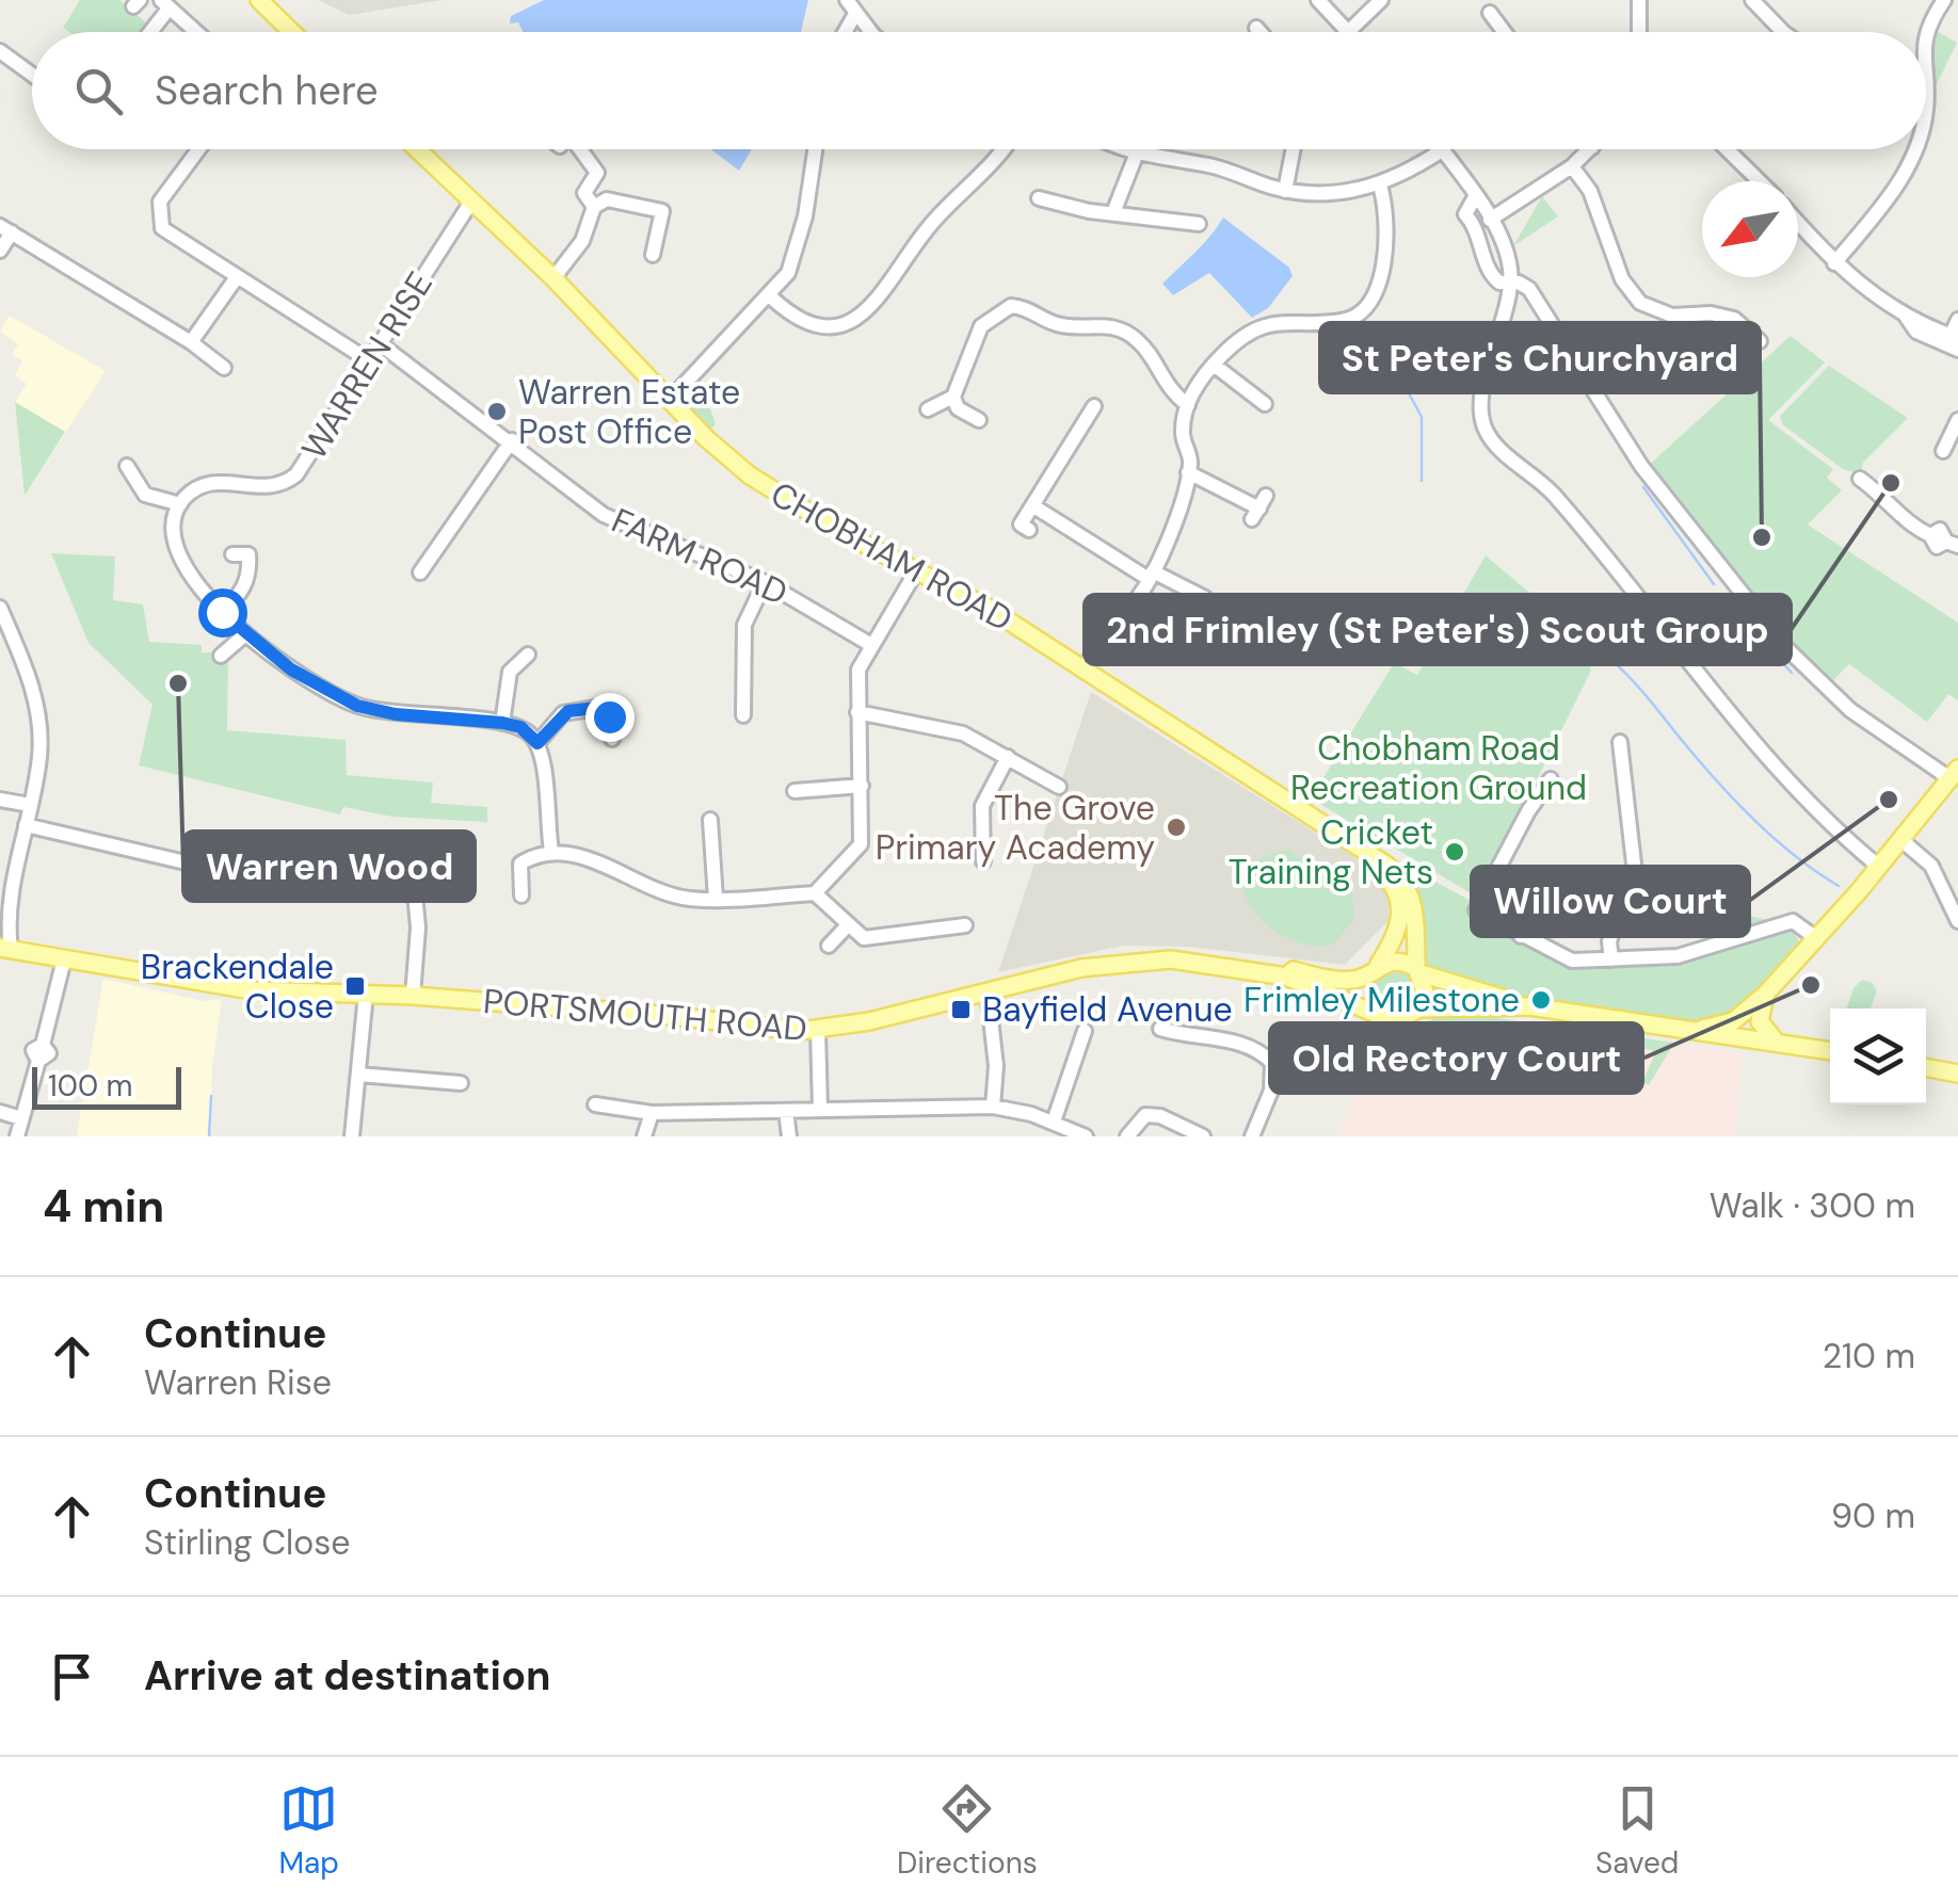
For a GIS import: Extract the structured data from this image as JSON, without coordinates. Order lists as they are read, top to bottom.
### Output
{
  "streets": {
    "main road": ["CHOBHAM ROAD", "PORTSMOUTH ROAD"],
    "street": ["WARREN RISE", "FARM ROAD"]
  },
  "crossings": [
    ["WARREN RISE", "FARM ROAD"],
    ["WARREN RISE", "CHOBHAM ROAD"]
  ],
  "parks": ["Chobham Road Recreation Ground"],
  "places": {
    "other": [
      "Warren Estate Post Office",
      "2nd Frimley (St Peter's) Scout Group",
      "St Peter's Churchyard",
      "Warren Wood",
      "Willow Court",
      "The Grove Primary Academy",
      "Cricket Training Nets",
      "Old Rectory Court",
      "Frimley Milestone"
    ],
    "transit": ["Brackendale Close", "Bayfield Avenue"]
  },
  "scale_bar": "100 m",
  "north": "bottom left",
  "page": {
    "search": "Search here",
    "scale": "100 m",
    "heading": ["4 min", "Walk · 300 m"],
    "list": [
      ["Continue", "Warren Rise", "210 m"],
      ["Continue", "Stirling Close", "90 m"],
      "Arrive at destination"
    ],
    "nav": ["Map", "Directions", "Saved"]
  }
}
